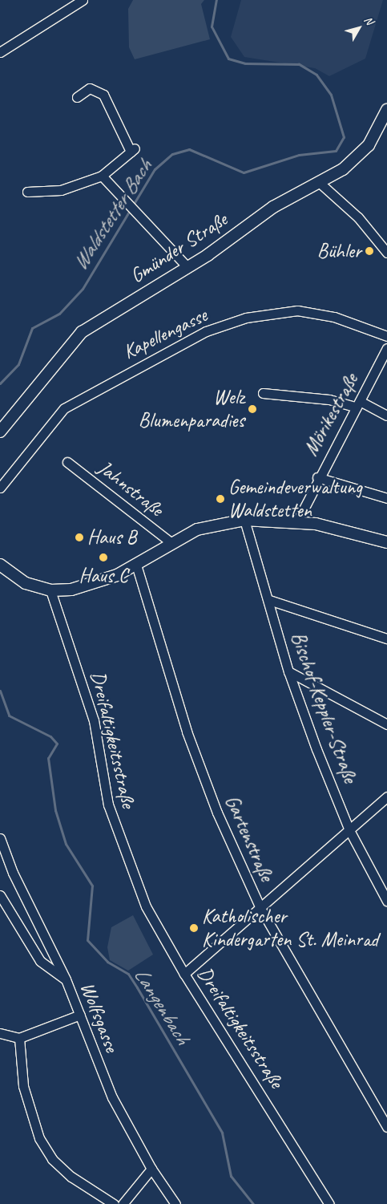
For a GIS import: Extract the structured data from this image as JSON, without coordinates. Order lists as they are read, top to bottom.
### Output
{
  "streets": {
    "street": [
      "Gmünder Straße",
      "Kapellengasse",
      "Mörikestraße",
      "Jahnstraße",
      "Bischof-Keppler-Straße",
      "Dreifaltigkeitsstraße",
      "Gartenstraße",
      "Wolfsgasse"
    ]
  },
  "water": ["Waldstetter Bach", "Langenbach"],
  "places": [
    "Bühler",
    "Welz Blumenparadies",
    "Gemeindeverwaltung Waldstetten",
    "Haus B",
    "Haus C",
    "Katholischer Kindergarten St. Meinrad"
  ],
  "north": "top right"
}
